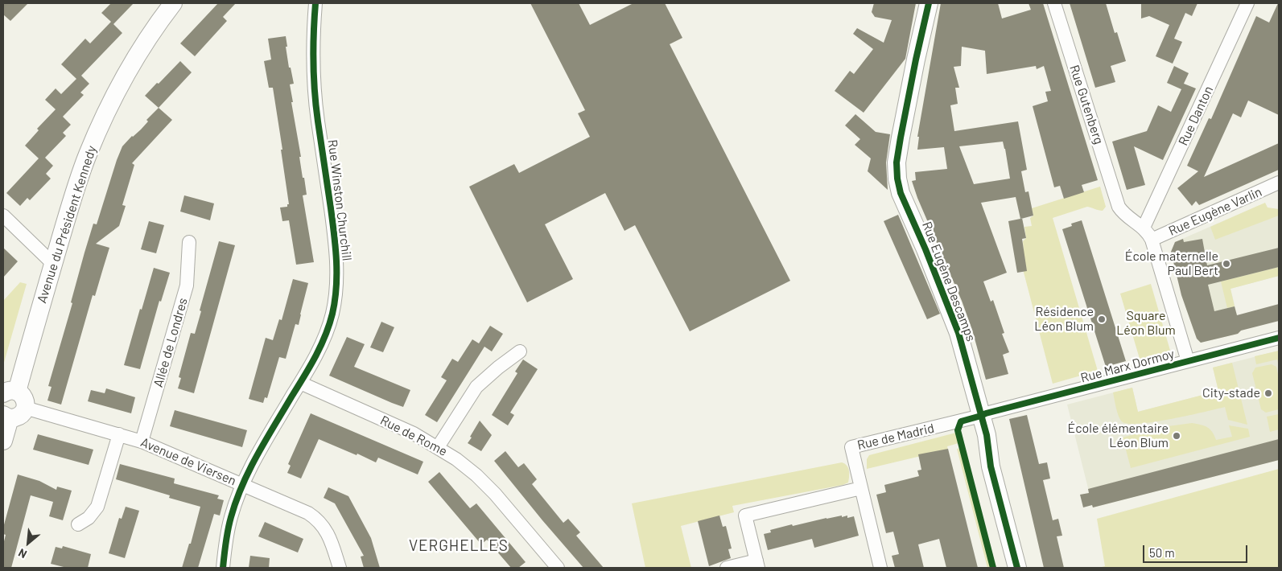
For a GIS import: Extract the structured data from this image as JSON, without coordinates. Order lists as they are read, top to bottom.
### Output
{
  "streets": {
    "street": [
      "Rue Gutenberg",
      "Rue Danton",
      "Rue Winston Churchill",
      "Rue Eugène Varlin",
      "Avenue du Président Kennedy",
      "Rue Eugène Descamps",
      "Allée de Londres",
      "Rue Marx Dormoy",
      "Rue de Rome",
      "Rue de Madrid",
      "Avenue de Viersen"
    ]
  },
  "crossings": [
    ["Rue Gutenberg", "Rue Danton"],
    ["Rue Winston Churchill", "Rue de Rome"],
    ["Rue Winston Churchill", "Avenue de Viersen"],
    ["Avenue du Président Kennedy", "Avenue de Viersen"],
    ["Rue Eugène Descamps", "Rue Marx Dormoy"],
    ["Rue Eugène Descamps", "Rue de Madrid"],
    ["Allée de Londres", "Avenue de Viersen"],
    ["Rue Marx Dormoy", "Rue de Madrid"]
  ],
  "districts": ["VERGHELLES"],
  "parks": ["Square Léon Blum"],
  "places": [
    "École maternelle Paul Bert",
    "Résidence Léon Blum",
    "City-stade",
    "École élémentaire Léon Blum"
  ],
  "scale_bar": "50 m",
  "north": "bottom left"
}
